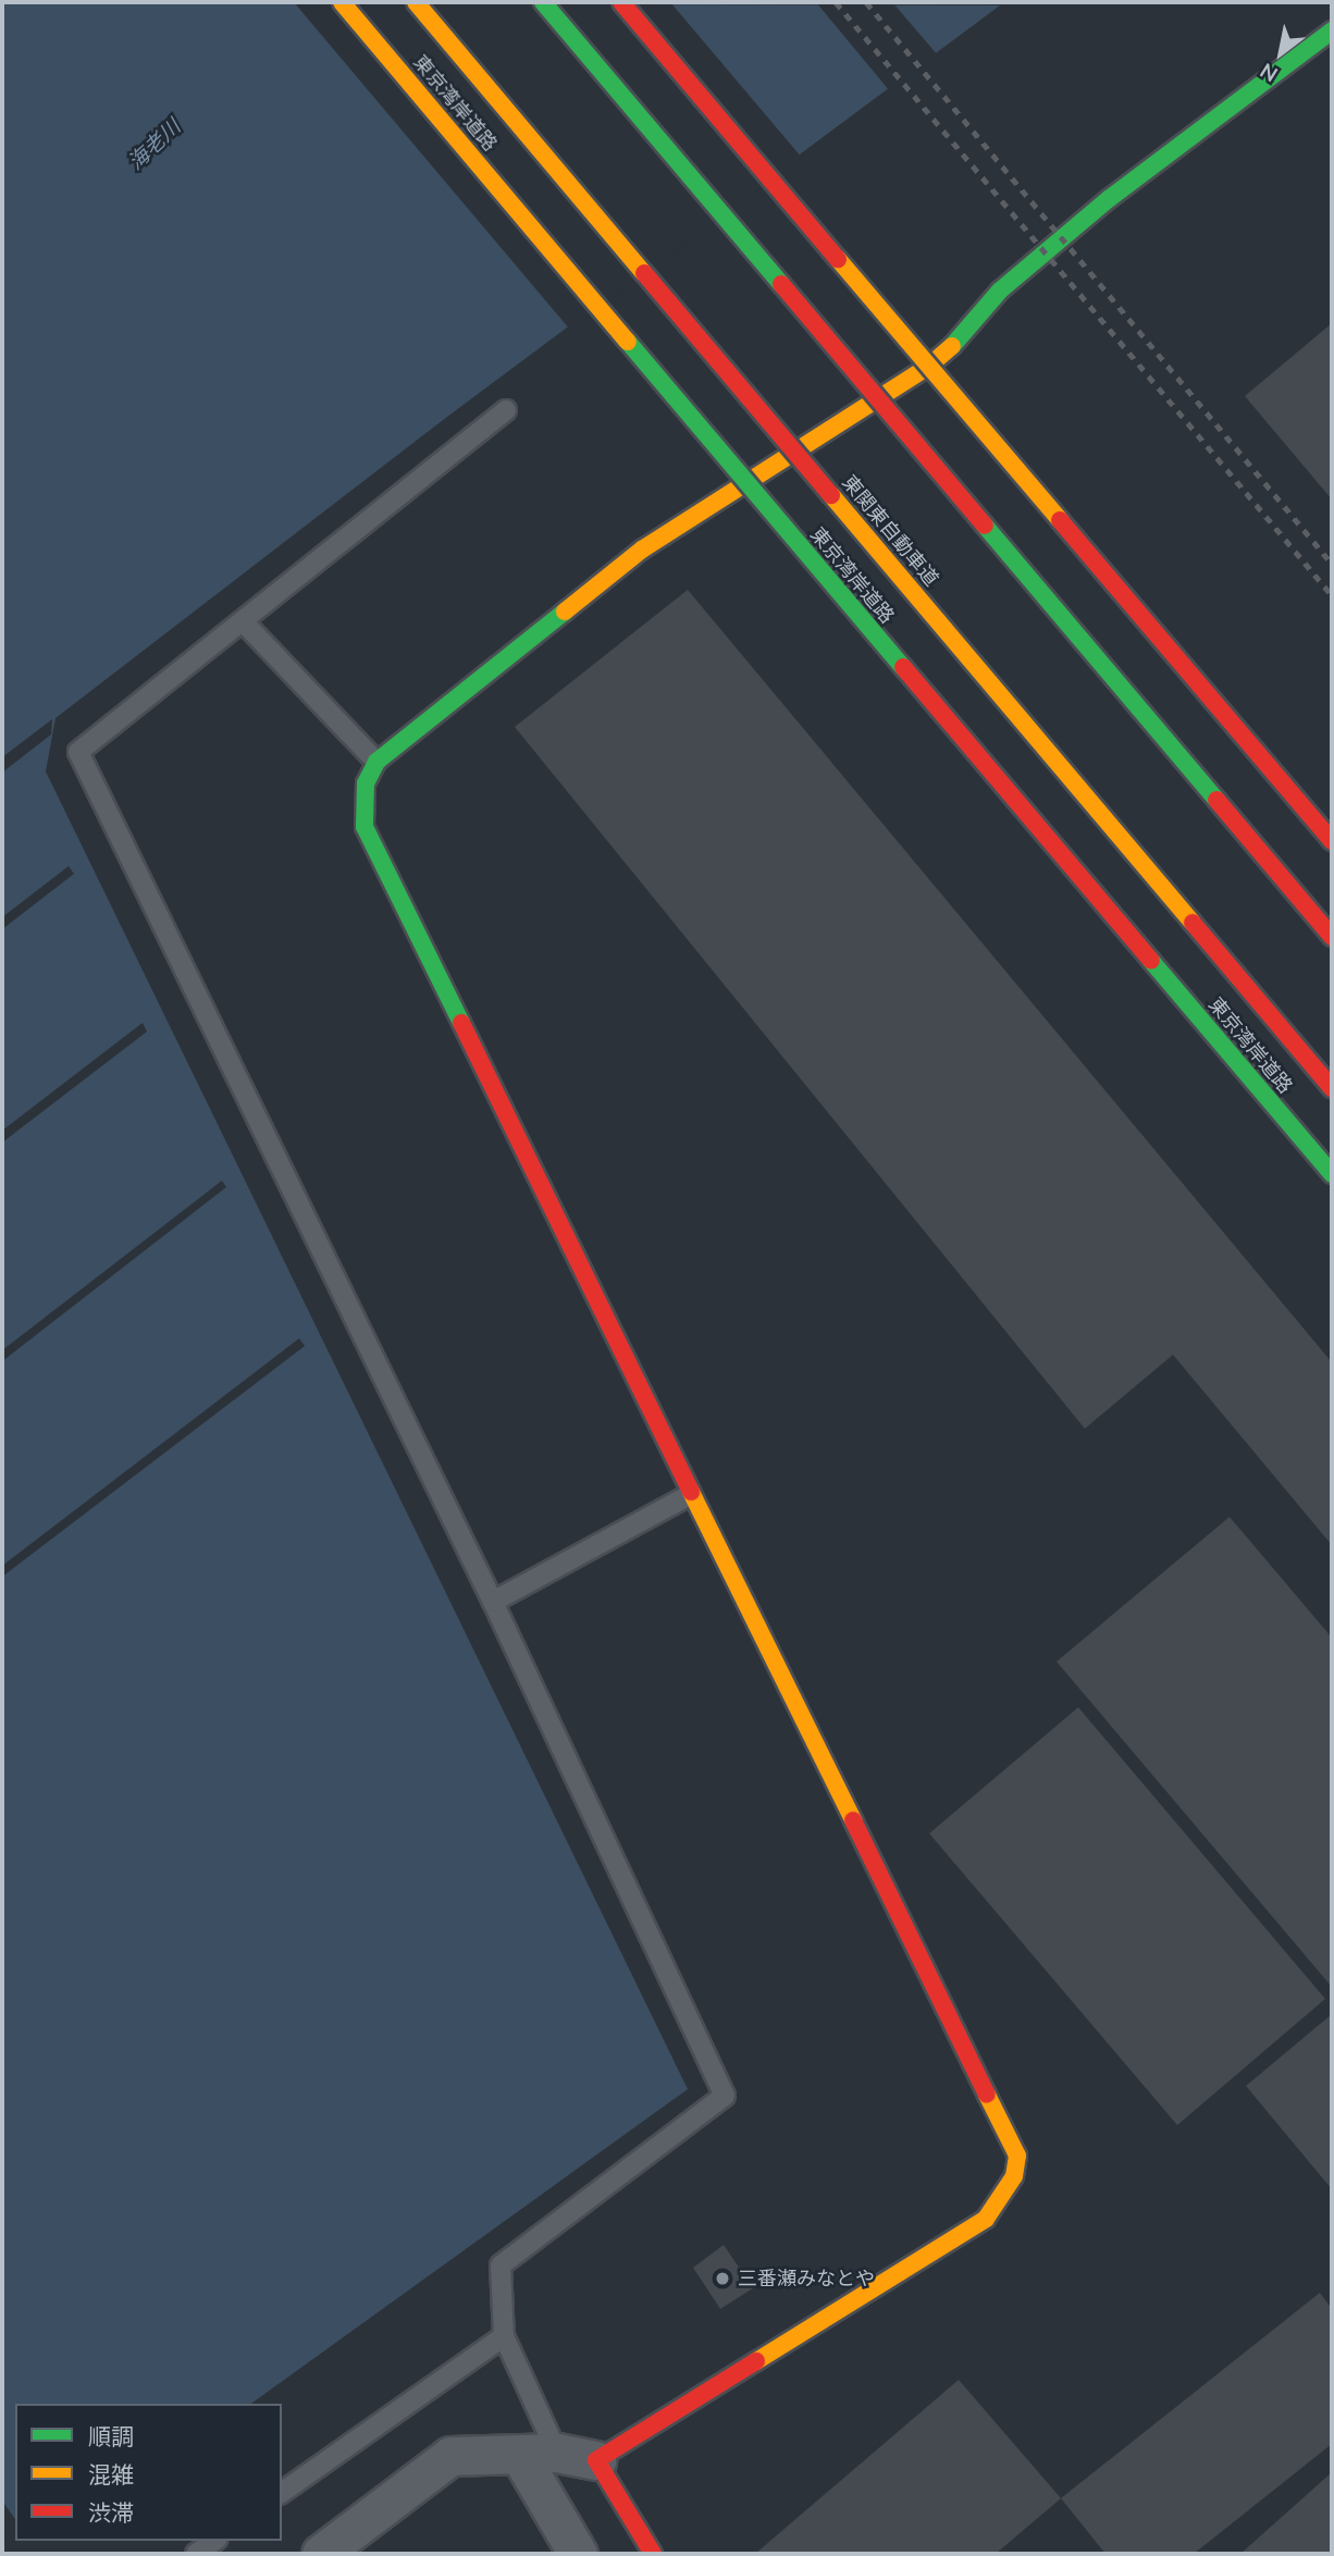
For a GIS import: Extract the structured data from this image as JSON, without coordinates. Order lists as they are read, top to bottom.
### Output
{
  "streets": {
    "main road": ["東京湾岸道路", "東関東自動車道"]
  },
  "water": ["海老川"],
  "places": ["三番瀬みなとや"],
  "legend": ["順調", "混雑", "渋滞"],
  "north": "bottom left"
}
